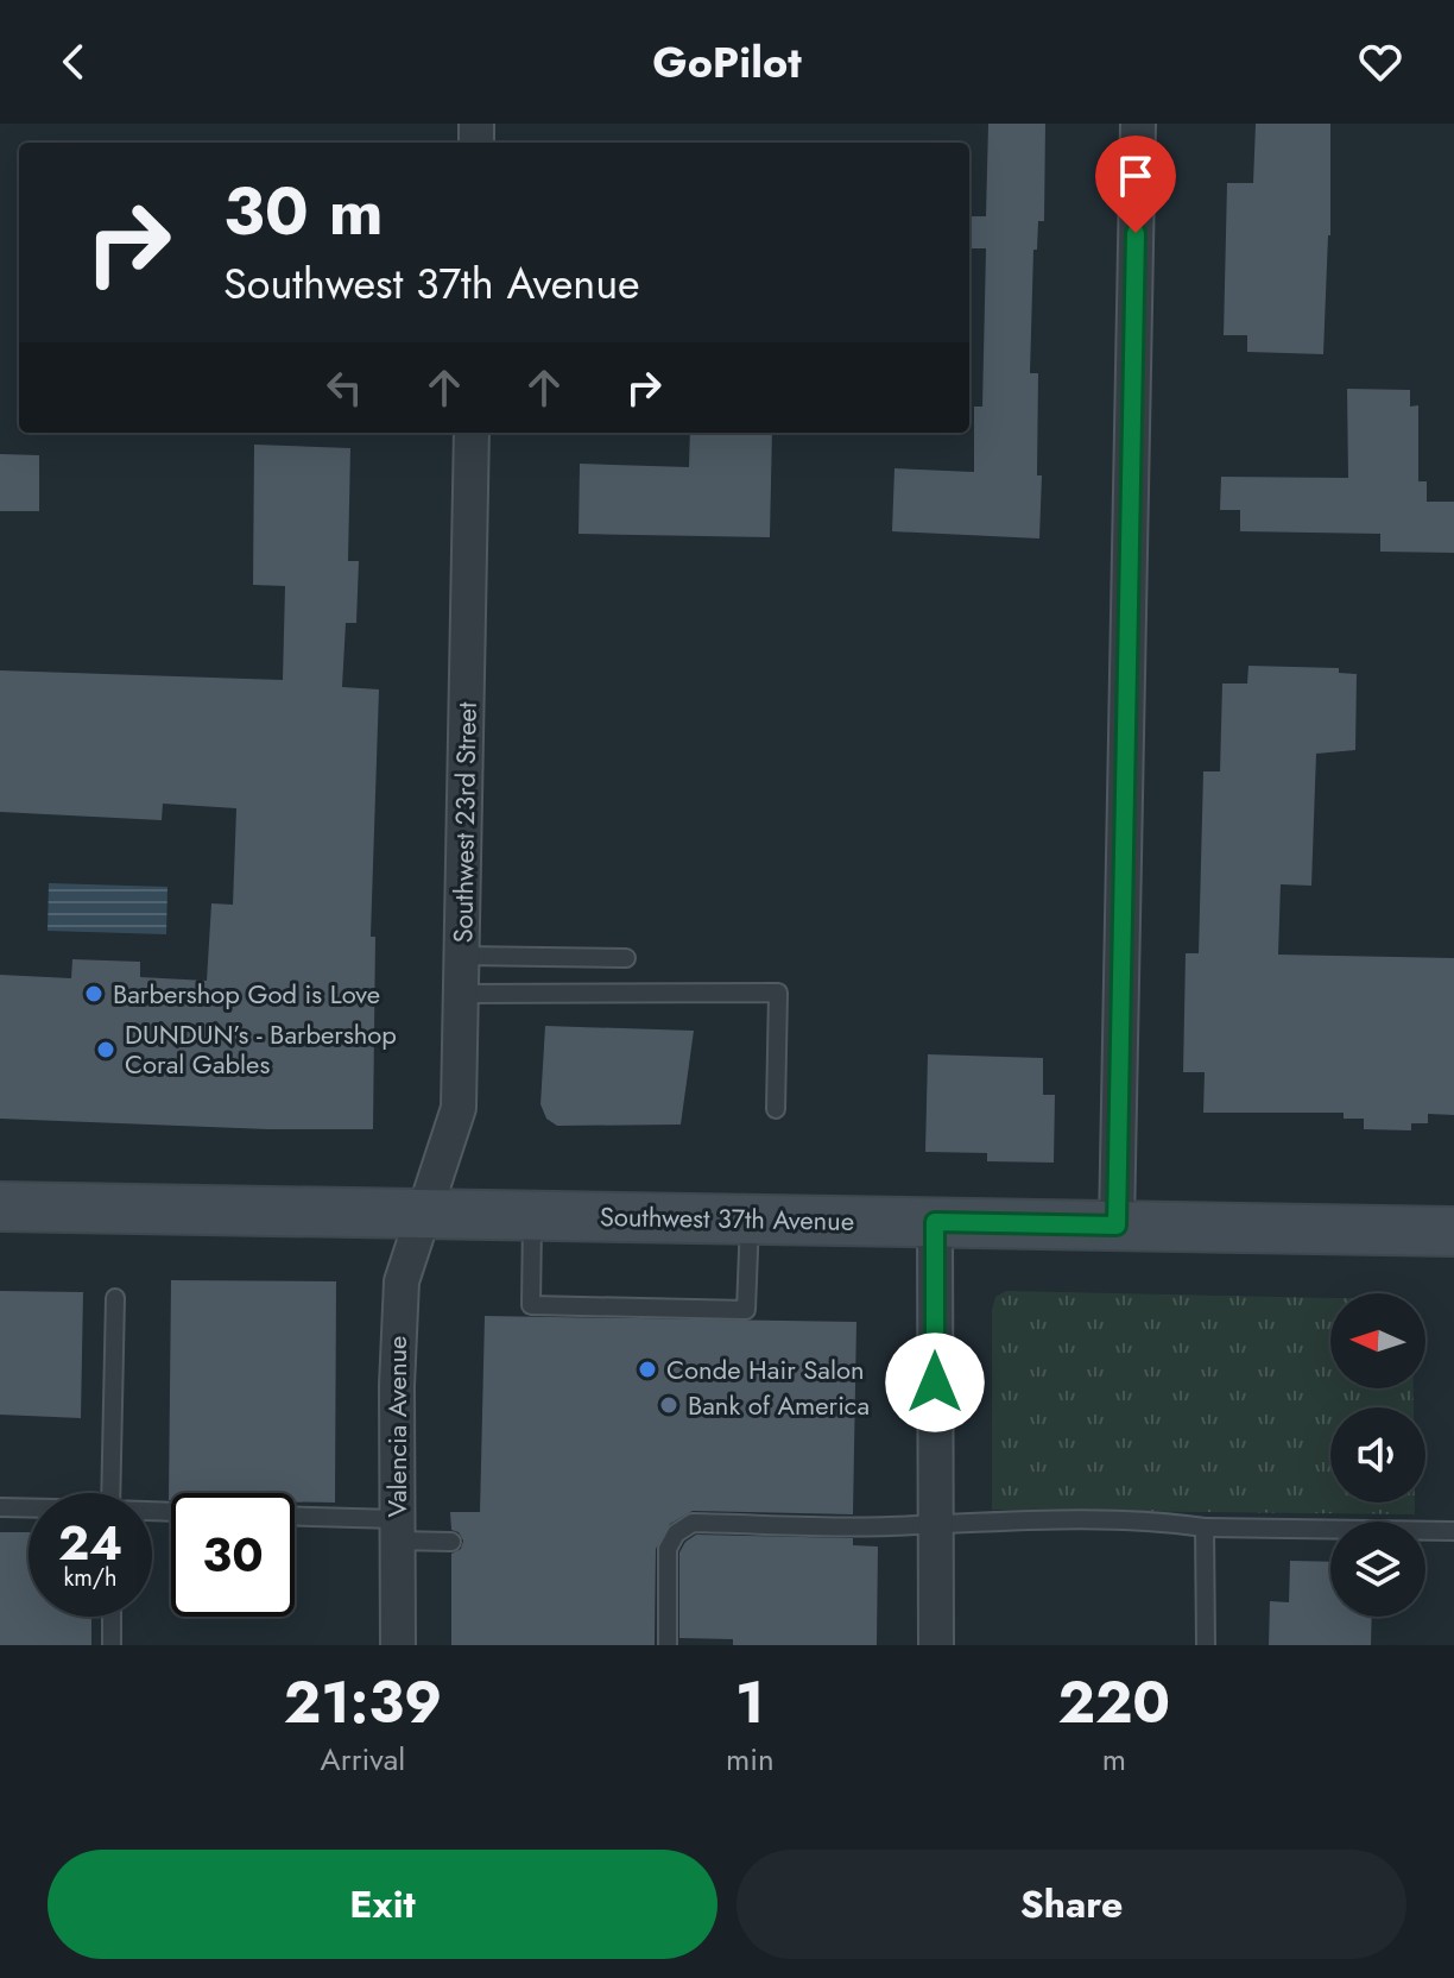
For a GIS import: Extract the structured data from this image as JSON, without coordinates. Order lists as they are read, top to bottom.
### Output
{
  "streets": {
    "main road": ["Southwest 37th Avenue"],
    "street": ["Southwest 23rd Street", "Valencia Avenue"]
  },
  "crossings": [
    ["Southwest 23rd Street", "Southwest 37th Avenue"],
    ["Southwest 23rd Street", "Valencia Avenue"],
    ["Southwest 37th Avenue", "Valencia Avenue"]
  ],
  "places": [
    "Barbershop God is Love",
    "DUNDUN’s - Barbershop Coral Gables",
    "Conde Hair Salon",
    "Bank of America"
  ],
  "north": "left",
  "page": {
    "header": "GoPilot",
    "turn": ["30 m", "Southwest 37th Avenue"],
    "speed": "24 km/h",
    "limit": "30",
    "eta": [
      "21:39",
      "Arrival",
      "1",
      "min",
      "220",
      "m"
    ],
    "buttons": ["Exit", "Share"]
  }
}
